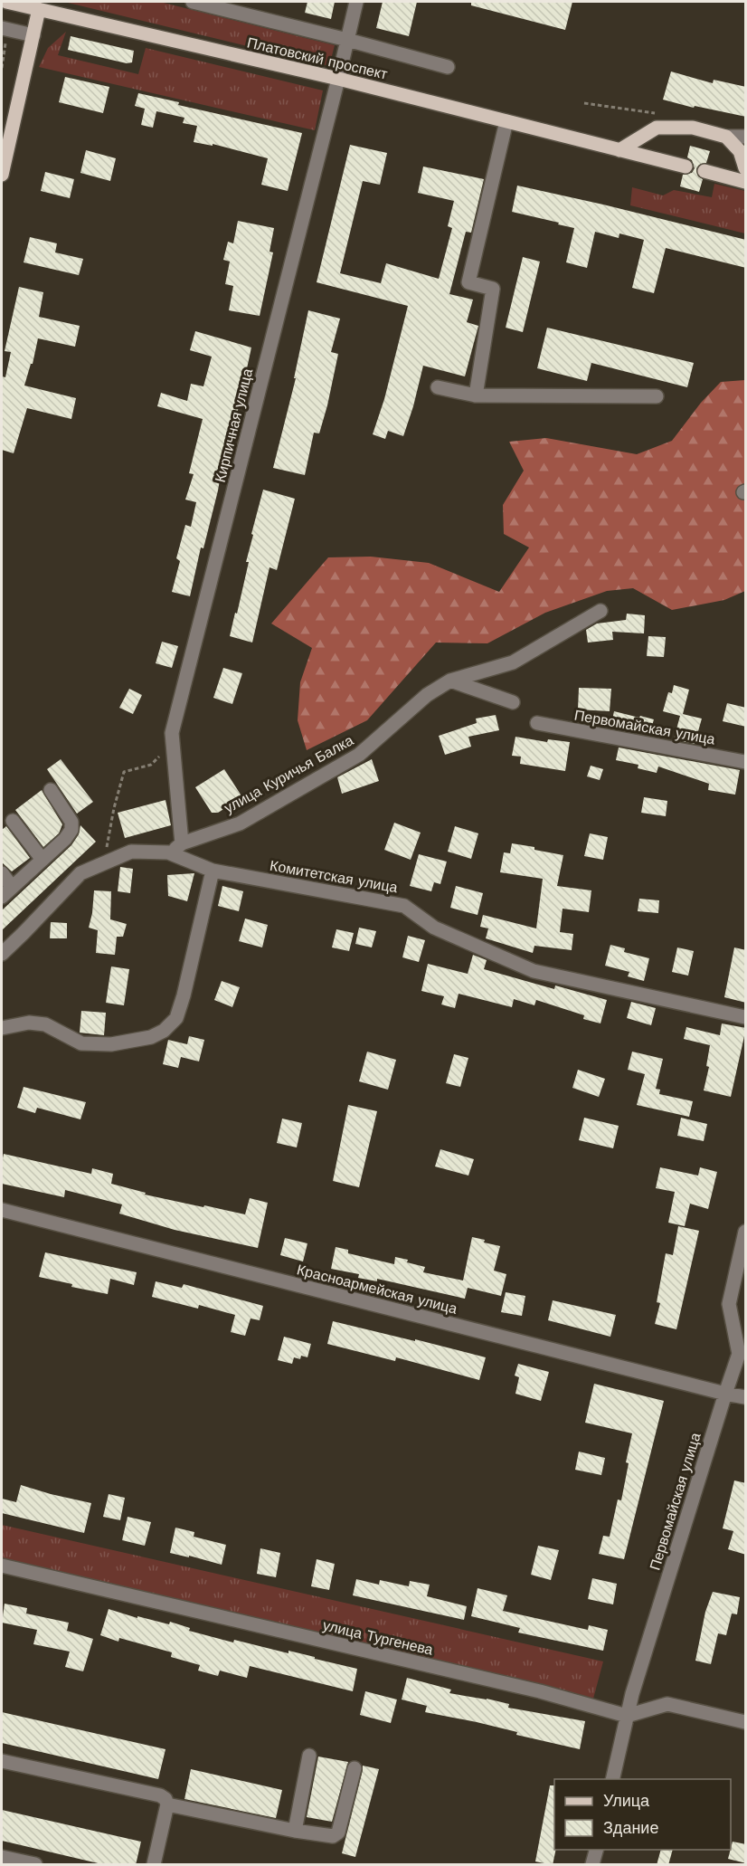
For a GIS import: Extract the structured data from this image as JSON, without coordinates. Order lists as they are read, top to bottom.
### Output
{
  "streets": {
    "main road": ["Платовский проспект"],
    "street": [
      "Кирпичная улица",
      "Первомайская улица",
      "улица Куричья Балка",
      "Комитетская улица",
      "Красноармейская улица",
      "улица Тургенева"
    ]
  },
  "crossings": [
    ["Платовский проспект", "Кирпичная улица"],
    ["Кирпичная улица", "улица Куричья Балка"],
    ["Первомайская улица", "Красноармейская улица"],
    ["Первомайская улица", "улица Тургенева"]
  ],
  "legend": ["Улица", "Здание"]
}
